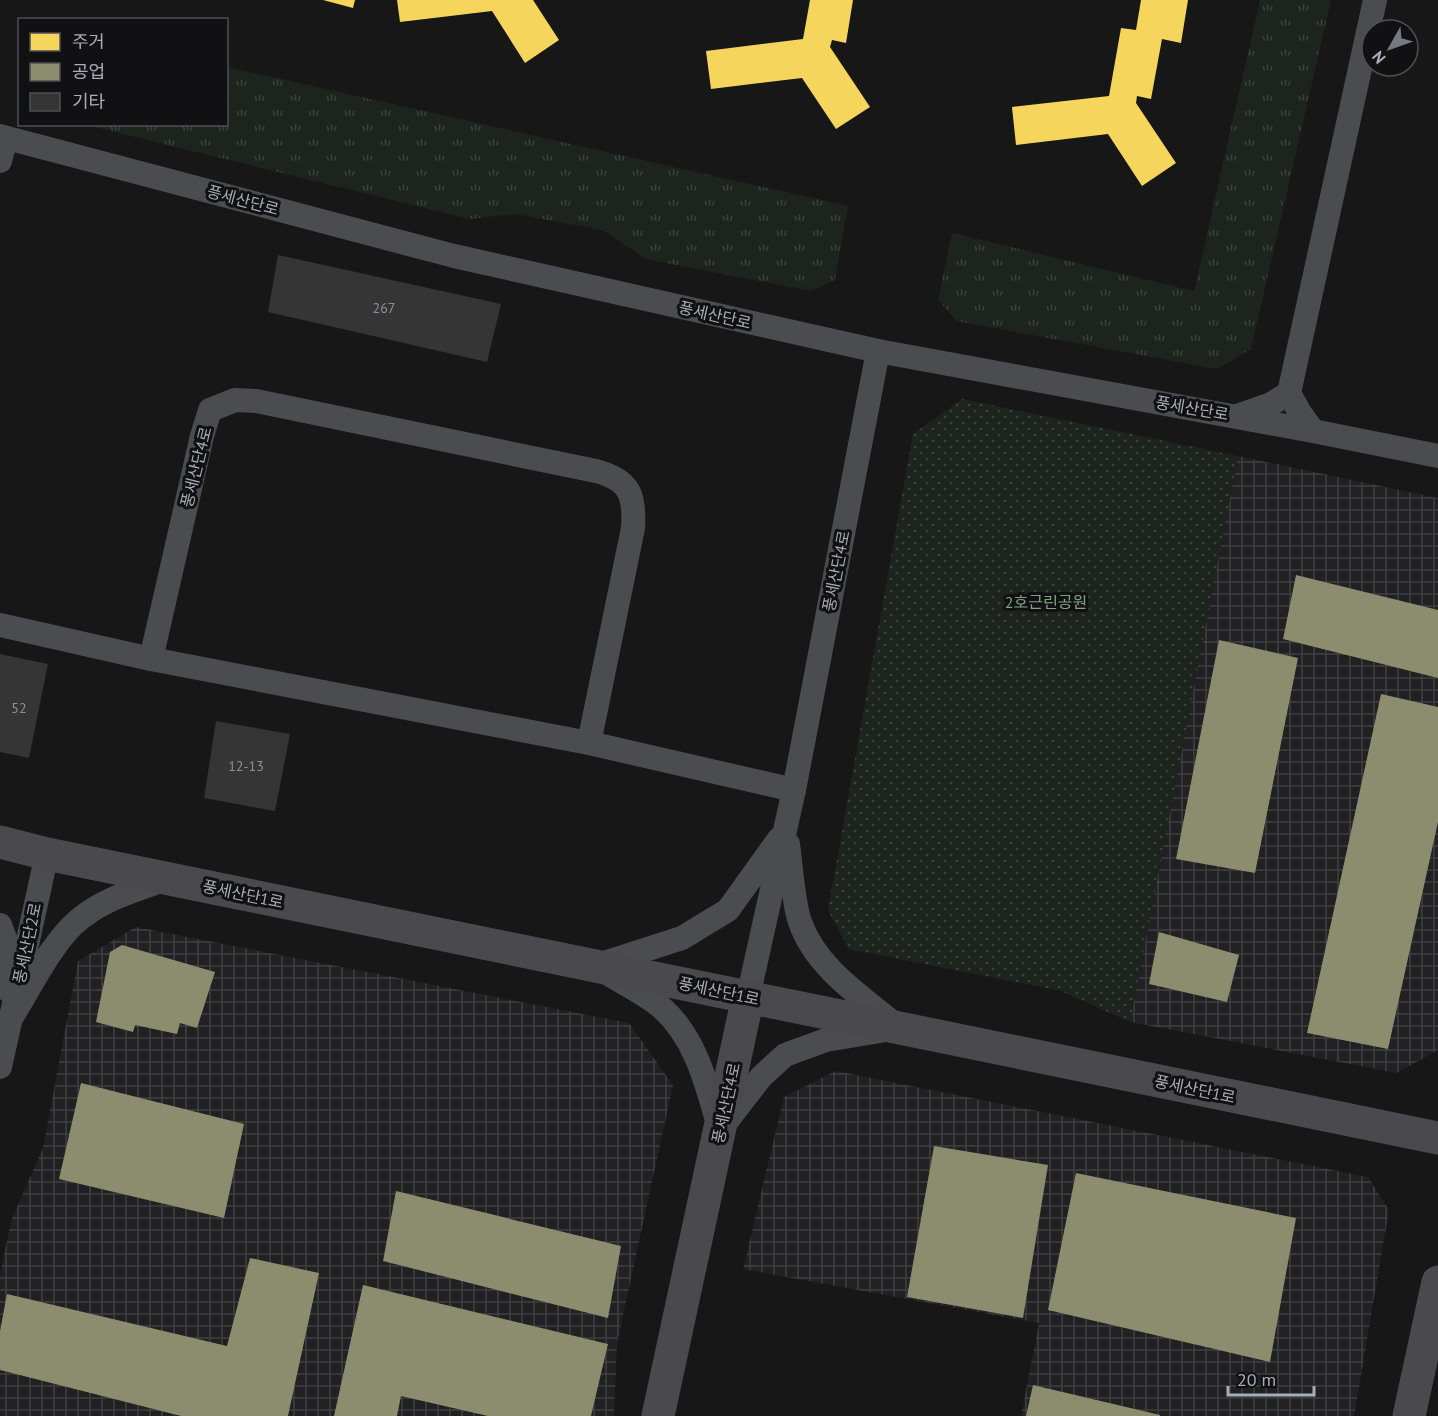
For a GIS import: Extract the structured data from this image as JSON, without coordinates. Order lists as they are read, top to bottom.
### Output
{
  "streets": {
    "street": [
      "풍세산단로",
      "풍세산단4로",
      "풍세산단1로",
      "풍세산단2로"
    ]
  },
  "crossings": [
    ["풍세산단로", "풍세산단4로"],
    ["풍세산단4로", "풍세산단1로"],
    ["풍세산단1로", "풍세산단2로"]
  ],
  "parks": ["2호근린공원"],
  "house_numbers": ["267", "52", "12-13"],
  "legend": ["주거", "공업", "기타"],
  "scale_bar": "20 m",
  "north": "bottom left"
}
